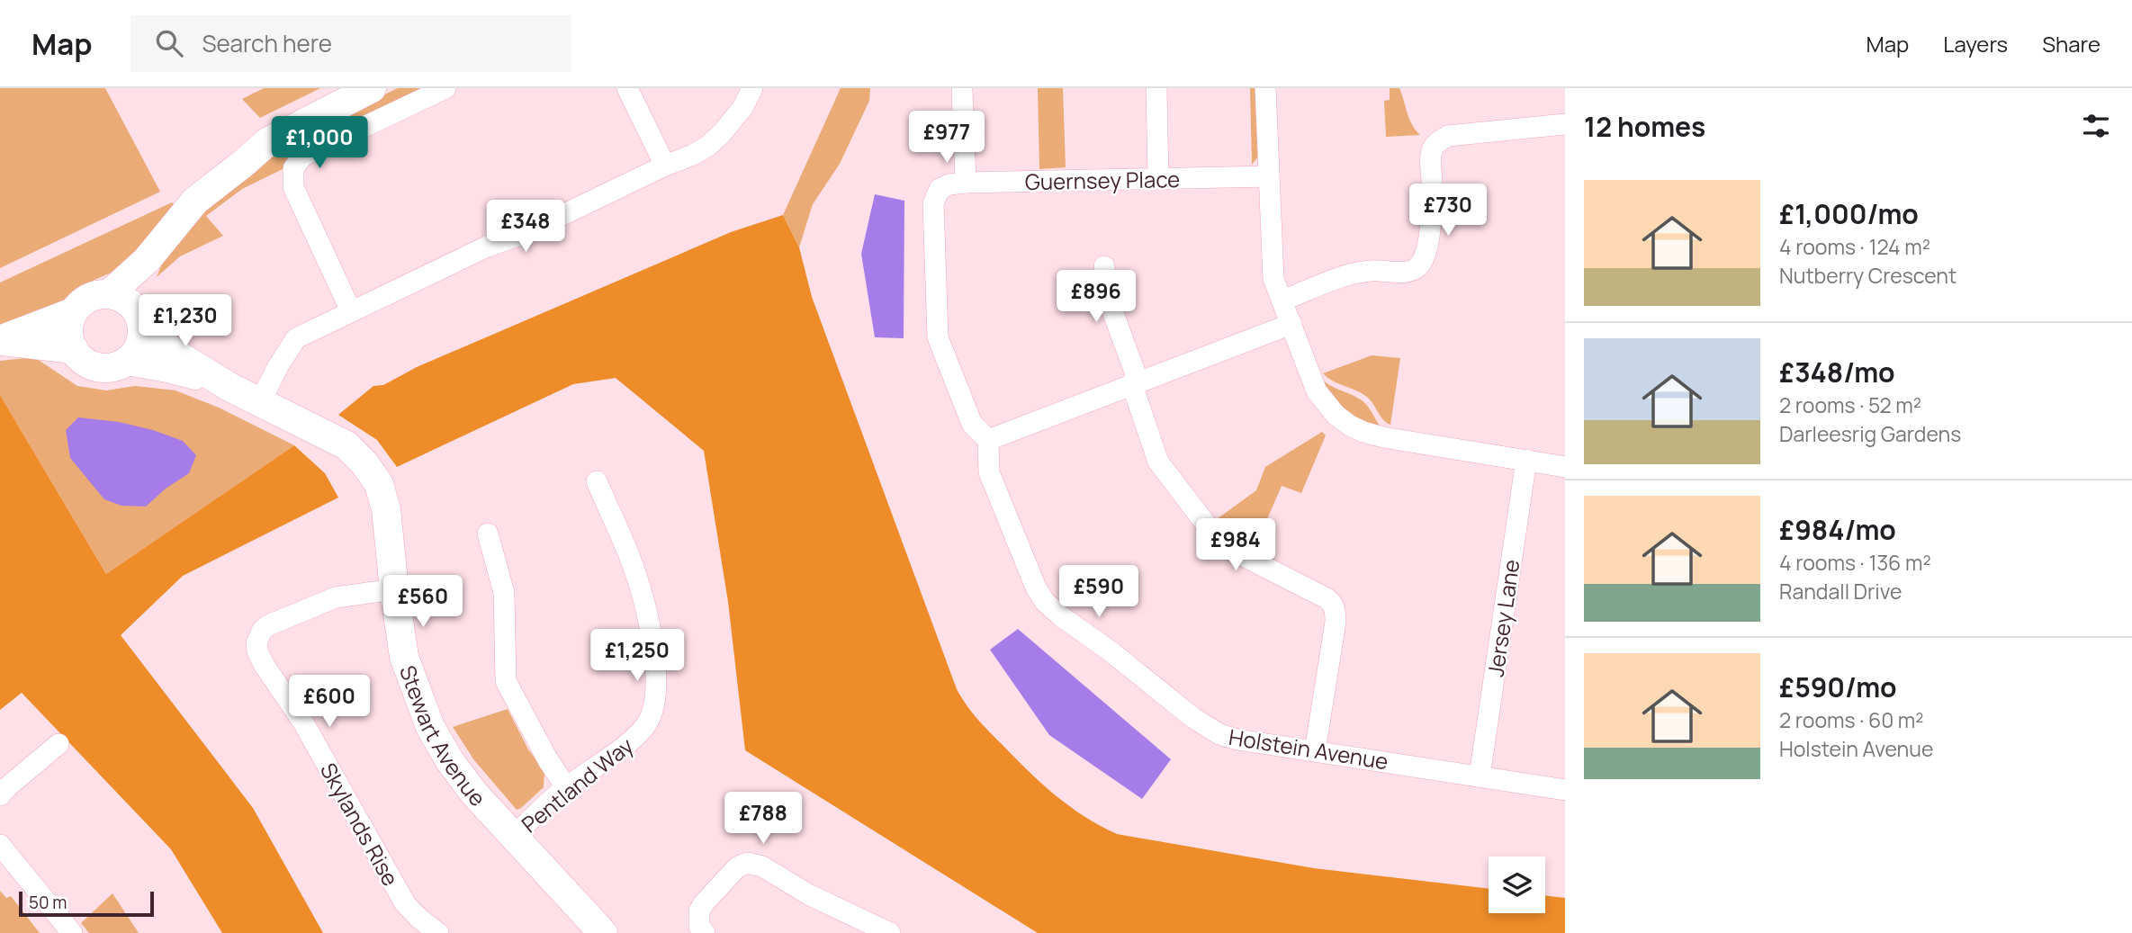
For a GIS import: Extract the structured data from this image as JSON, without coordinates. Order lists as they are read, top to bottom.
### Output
{
  "streets": {
    "street": [
      "Guernsey Place",
      "Jersey Lane",
      "Stewart Avenue",
      "Holstein Avenue",
      "Pentland Way",
      "Skylands Rise"
    ]
  },
  "crossings": [
    ["Guernsey Place", "Holstein Avenue"],
    ["Jersey Lane", "Holstein Avenue"],
    ["Stewart Avenue", "Pentland Way"],
    ["Stewart Avenue", "Skylands Rise"]
  ],
  "scale_bar": "50 m",
  "page": {
    "header": "Map",
    "search": "Search here",
    "nav": ["Map", "Layers", "Share"],
    "heading": "12 homes",
    "price": [
      "£977",
      "£1,000",
      "£730",
      "£348",
      "£896",
      "£1,230",
      "£984",
      "£590",
      "£560",
      "£1,250",
      "£600",
      "£788"
    ],
    "list": [
      {
        "name": "£1,000/mo",
        "note": "4 rooms · 124 m² · Nutberry Crescent"
      },
      {
        "name": "£348/mo",
        "note": "2 rooms · 52 m² · Darleesrig Gardens"
      },
      {
        "name": "£984/mo",
        "note": "4 rooms · 136 m² · Randall Drive"
      },
      {
        "name": "£590/mo",
        "note": "2 rooms · 60 m² · Holstein Avenue"
      }
    ],
    "scale": "50 m"
  }
}
